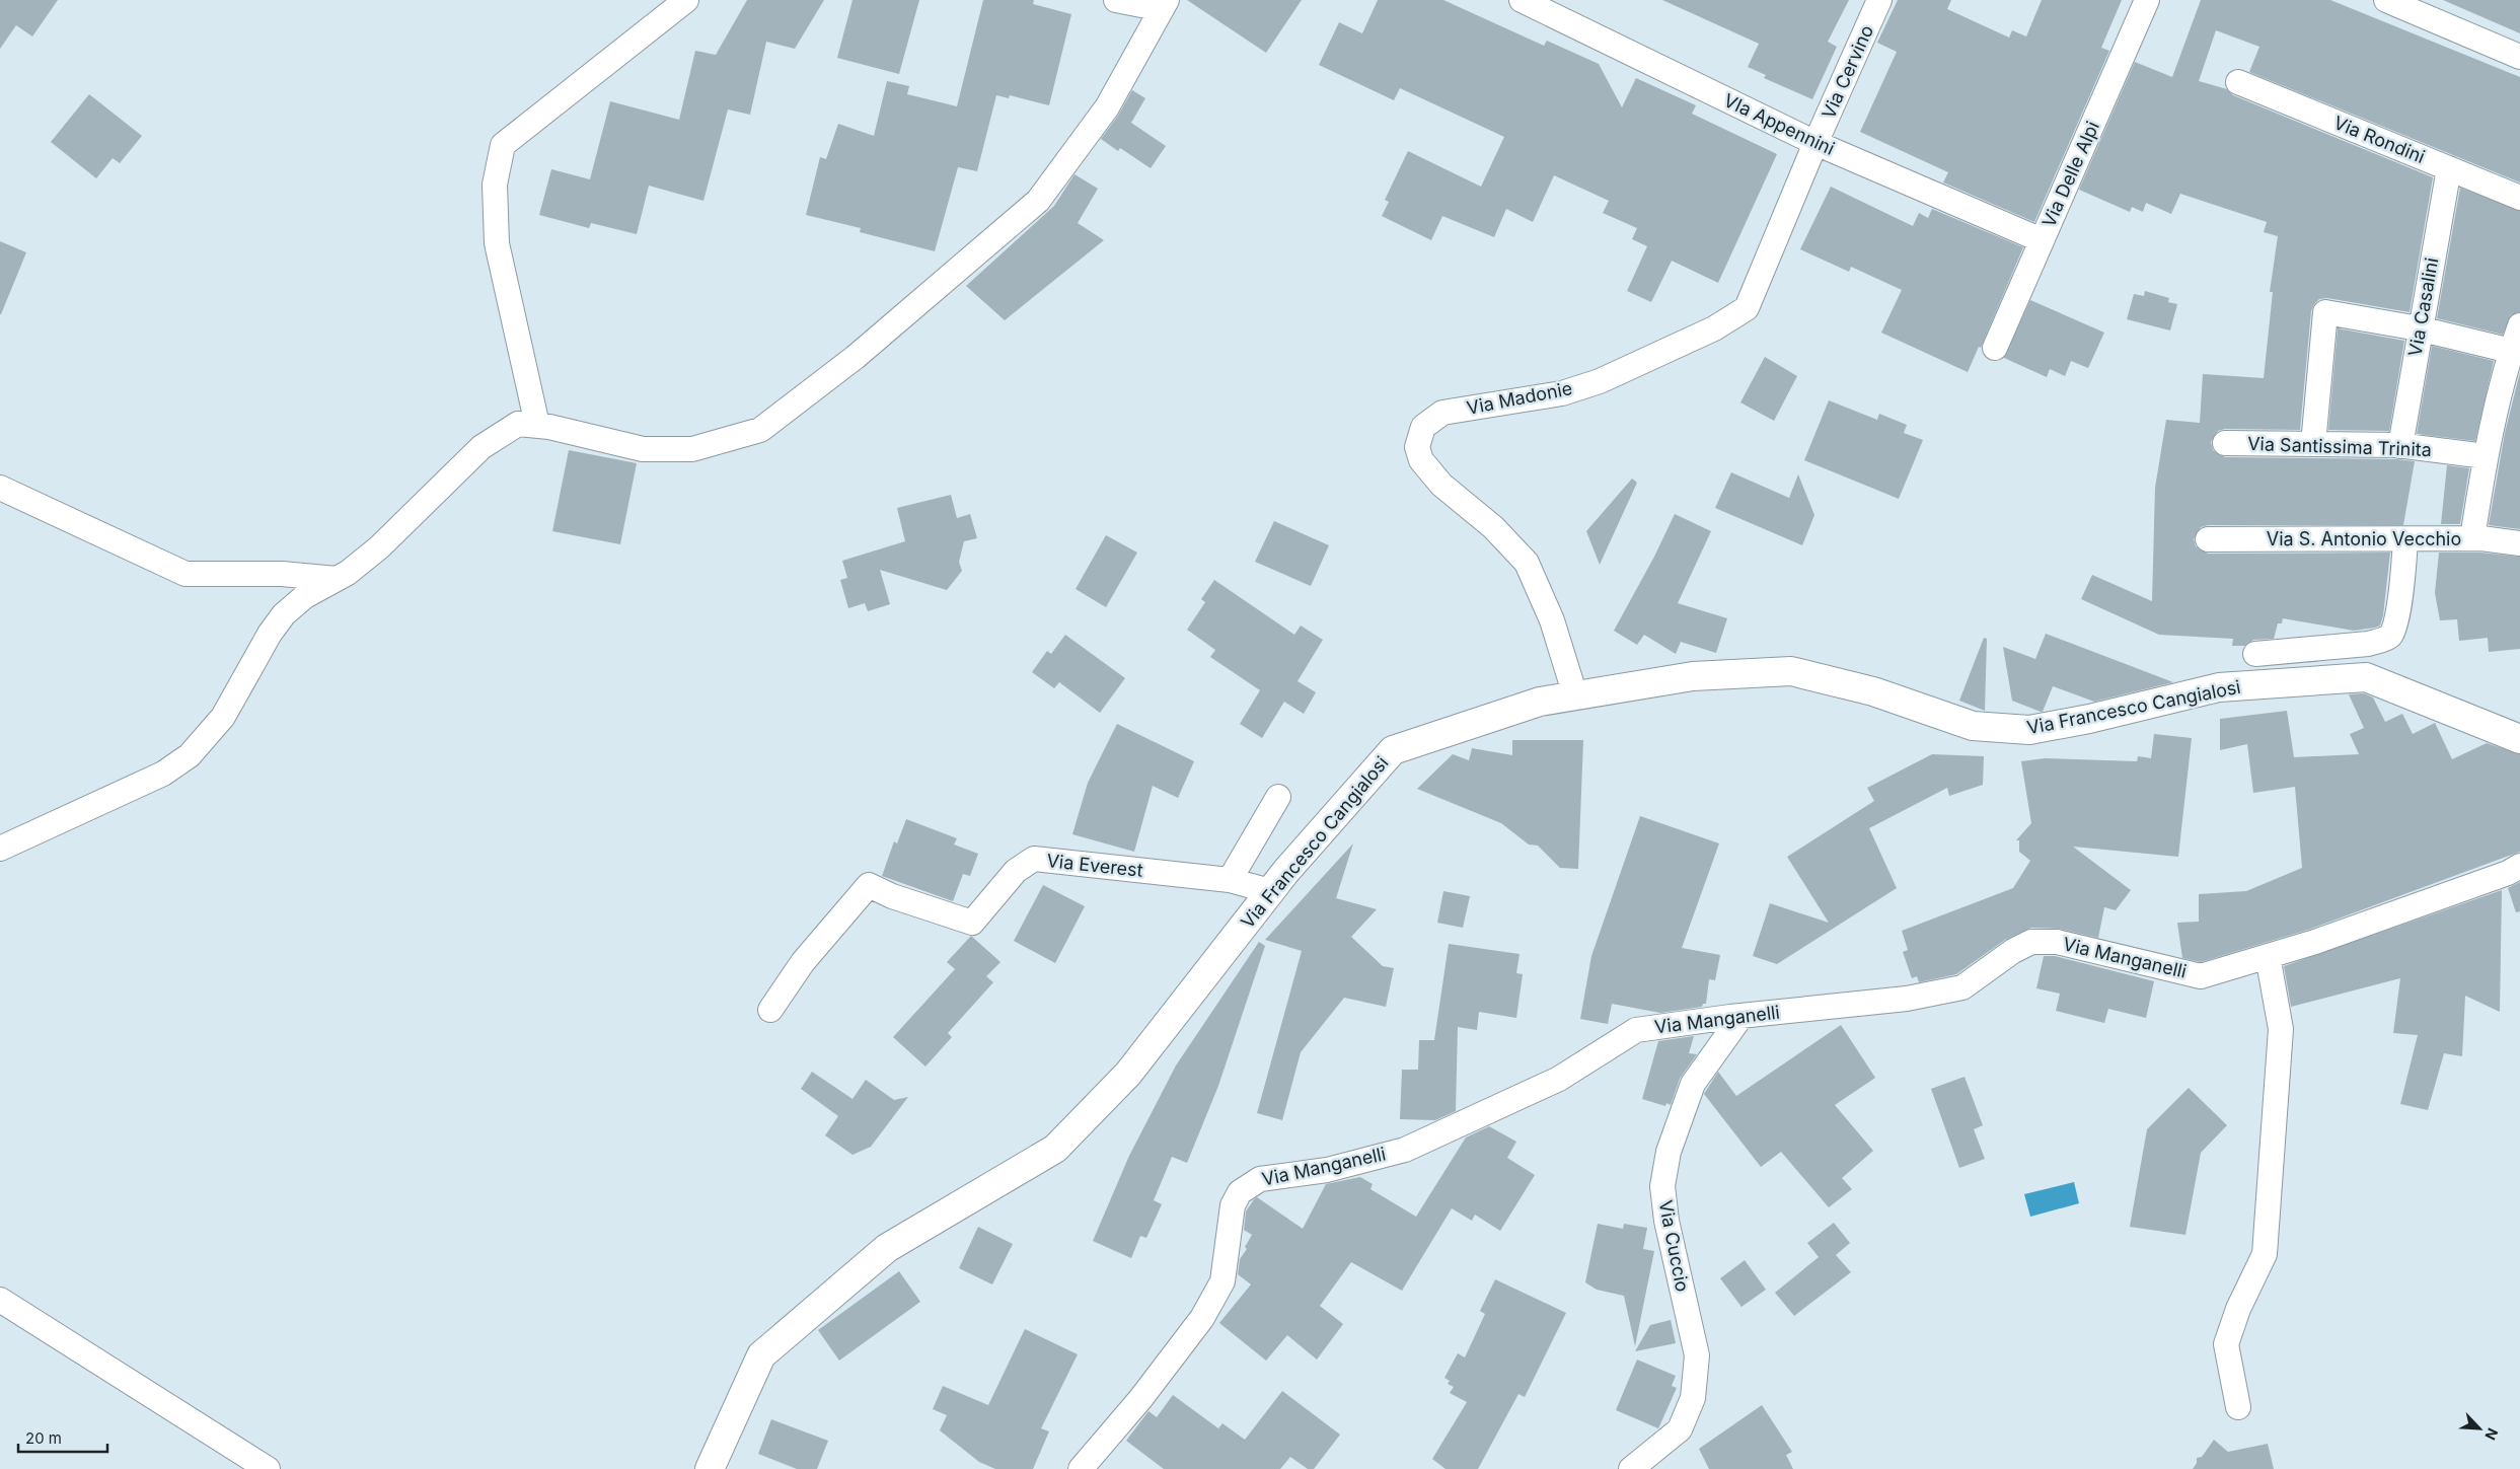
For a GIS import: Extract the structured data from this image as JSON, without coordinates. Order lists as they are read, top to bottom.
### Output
{
  "streets": {
    "street": [
      "Via Cervino",
      "VIa Appennini",
      "Via Rondini",
      "Via Delle Alpi",
      "Via Casalini",
      "Via Madonie",
      "Via Santissima Trinita",
      "Via S. Antonio Vecchio",
      "Via Francesco Cangialosi",
      "Via Everest",
      "Via Manganelli",
      "Via Cuccio"
    ]
  },
  "crossings": [
    ["Via Cervino", "VIa Appennini"],
    ["Via Cervino", "Via Madonie"],
    ["VIa Appennini", "Via Delle Alpi"],
    ["VIa Appennini", "Via Madonie"],
    ["Via Rondini", "Via Casalini"],
    ["Via Casalini", "Via Santissima Trinita"],
    ["Via Madonie", "Via Francesco Cangialosi"],
    ["Via Francesco Cangialosi", "Via Everest"],
    ["Via Manganelli", "Via Cuccio"]
  ],
  "scale_bar": "20 m",
  "north": "bottom right"
}
